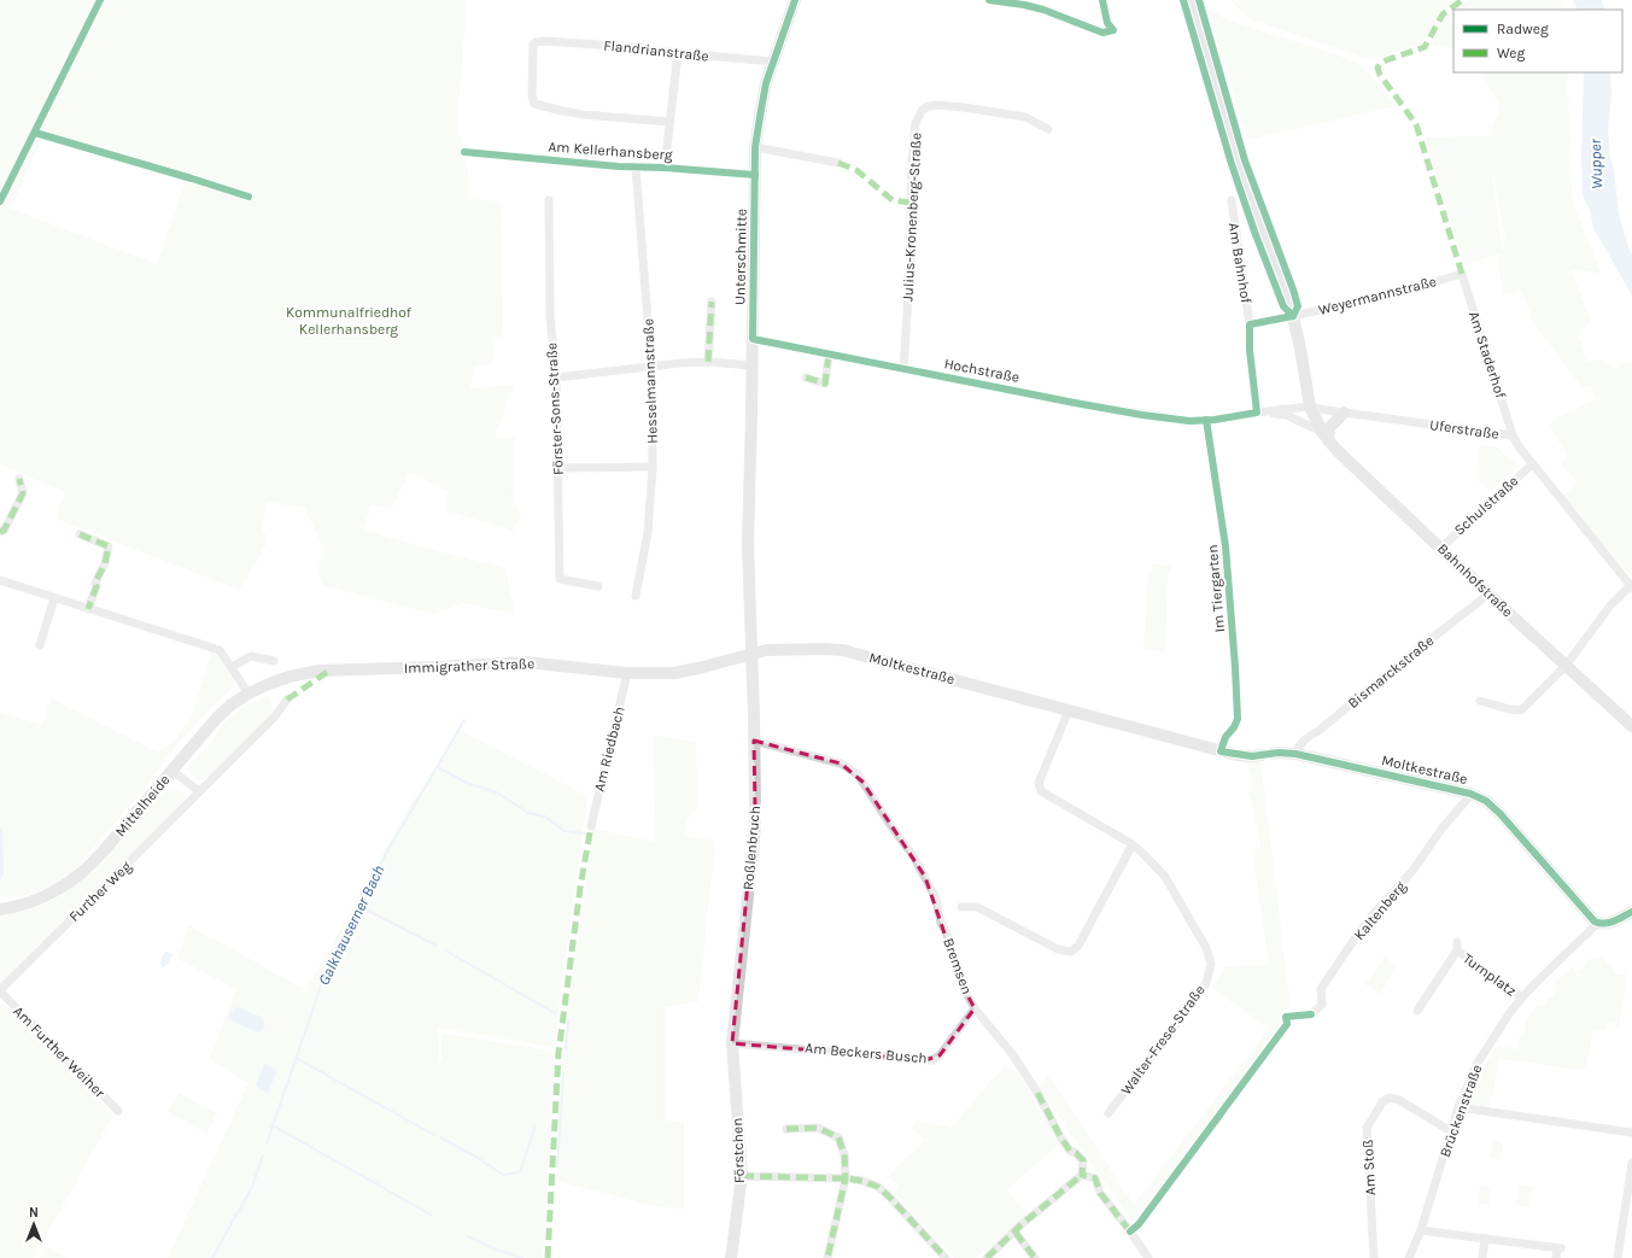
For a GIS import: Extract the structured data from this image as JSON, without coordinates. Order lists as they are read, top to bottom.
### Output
{
  "streets": {
    "main road": [
      "Unterschmitte",
      "Bahnhofstraße",
      "Immigrather Straße",
      "Moltkestraße",
      "Mittelheide",
      "Roßlenbruch",
      "Brückenstraße",
      "Förstchen"
    ],
    "street": [
      "Flandrianstraße",
      "Am Kellerhansberg",
      "Julius-Kronenberg-Straße",
      "Am Bahnhof",
      "Weyermannstraße",
      "Am Staderhof",
      "Hochstraße",
      "Hesselmannstraße",
      "Förster-Sons-Straße",
      "Uferstraße",
      "Schulstraße",
      "Im Tiergarten",
      "Bismarckstraße",
      "Am Riedbach",
      "Further Weg",
      "Kaltenberg",
      "Bremsen",
      "Turnplatz",
      "Walter-Frese-Straße",
      "Am Further Weiher",
      "Am Beckers Busch",
      "Am Stoß"
    ]
  },
  "crossings": [
    ["Am Kellerhansberg", "Unterschmitte"],
    ["Am Kellerhansberg", "Hesselmannstraße"],
    ["Julius-Kronenberg-Straße", "Hochstraße"],
    ["Unterschmitte", "Hochstraße"],
    ["Unterschmitte", "Immigrather Straße"],
    ["Unterschmitte", "Moltkestraße"],
    ["Unterschmitte", "Roßlenbruch"],
    ["Am Bahnhof", "Weyermannstraße"],
    ["Am Bahnhof", "Bahnhofstraße"],
    ["Weyermannstraße", "Am Staderhof"],
    ["Weyermannstraße", "Bahnhofstraße"],
    ["Am Staderhof", "Uferstraße"],
    ["Hochstraße", "Im Tiergarten"],
    ["Uferstraße", "Schulstraße"],
    ["Uferstraße", "Bahnhofstraße"],
    ["Schulstraße", "Bahnhofstraße"],
    ["Bahnhofstraße", "Bismarckstraße"],
    ["Im Tiergarten", "Moltkestraße"],
    ["Immigrather Straße", "Moltkestraße"],
    ["Immigrather Straße", "Am Riedbach"],
    ["Immigrather Straße", "Mittelheide"],
    ["Immigrather Straße", "Roßlenbruch"],
    ["Moltkestraße", "Bismarckstraße"],
    ["Moltkestraße", "Roßlenbruch"],
    ["Moltkestraße", "Kaltenberg"],
    ["Moltkestraße", "Walter-Frese-Straße"],
    ["Moltkestraße", "Brückenstraße"],
    ["Roßlenbruch", "Bremsen"],
    ["Roßlenbruch", "Am Beckers Busch"],
    ["Roßlenbruch", "Förstchen"],
    ["Further Weg", "Am Further Weiher"],
    ["Bremsen", "Am Beckers Busch"],
    ["Turnplatz", "Brückenstraße"],
    ["Am Beckers Busch", "Förstchen"],
    ["Brückenstraße", "Am Stoß"]
  ],
  "water": ["Wupper", "Galkhauserner Bach"],
  "parks": ["Kommunalfriedhof Kellerhansberg"],
  "legend": ["Radweg", "Weg"],
  "north": "top"
}
